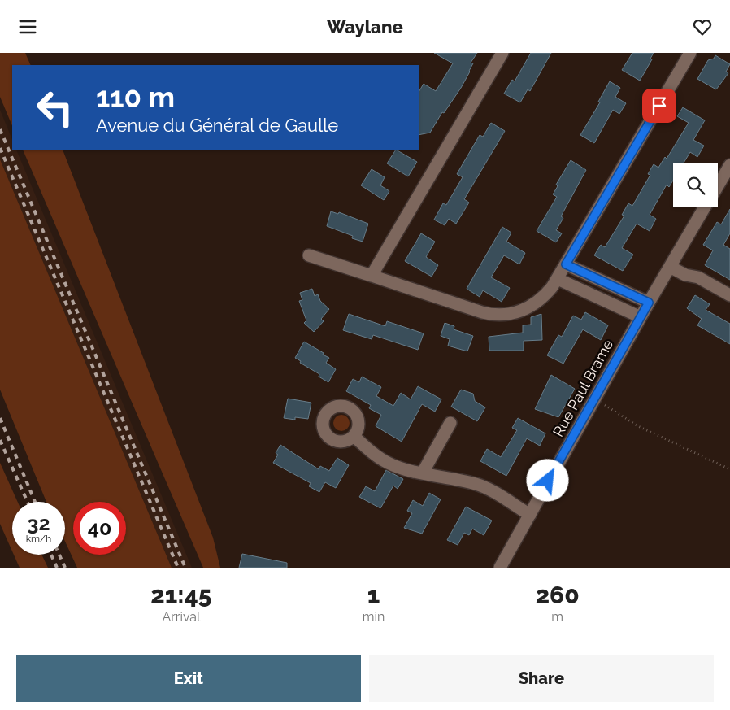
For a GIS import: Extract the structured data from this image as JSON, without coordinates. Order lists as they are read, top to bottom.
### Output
{
  "streets": {
    "street": ["Rue Paul Brame"]
  },
  "page": {
    "header": "Waylane",
    "turn": ["110 m", "Avenue du Général de Gaulle"],
    "speed": "32 km/h",
    "limit": "40",
    "eta": [
      "21:45",
      "Arrival",
      "1",
      "min",
      "260",
      "m"
    ],
    "buttons": ["Exit", "Share"]
  }
}
